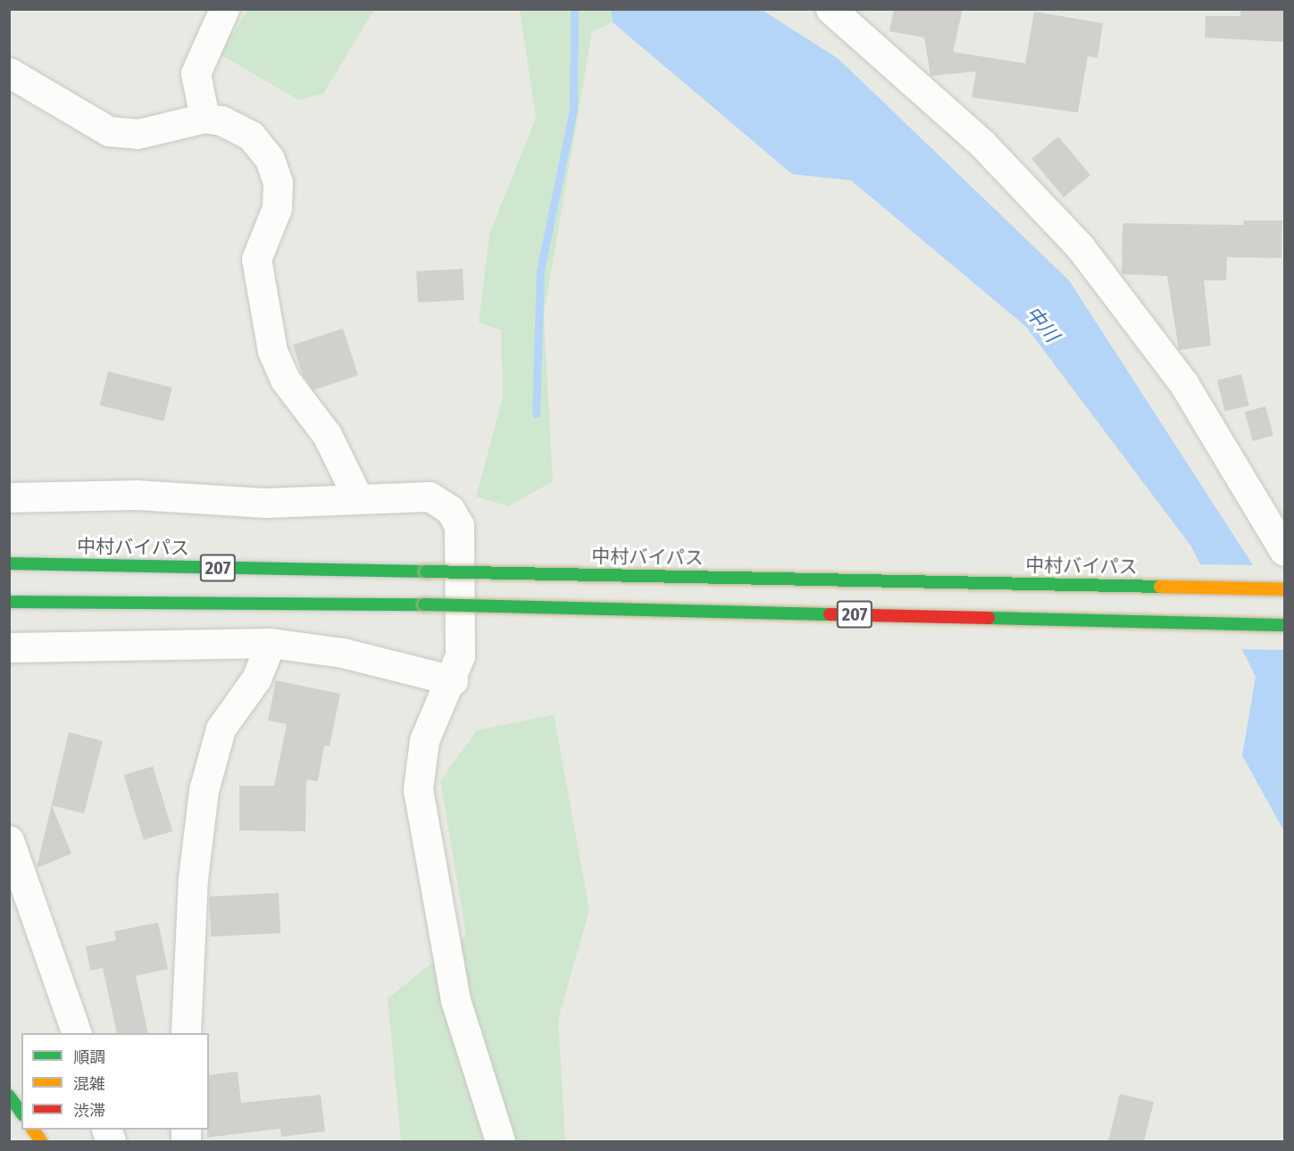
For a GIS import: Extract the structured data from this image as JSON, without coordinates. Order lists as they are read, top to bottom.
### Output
{
  "streets": {
    "main road": ["中村バイパス", "207"]
  },
  "water": ["中川"],
  "legend": ["順調", "混雑", "渋滞"]
}
